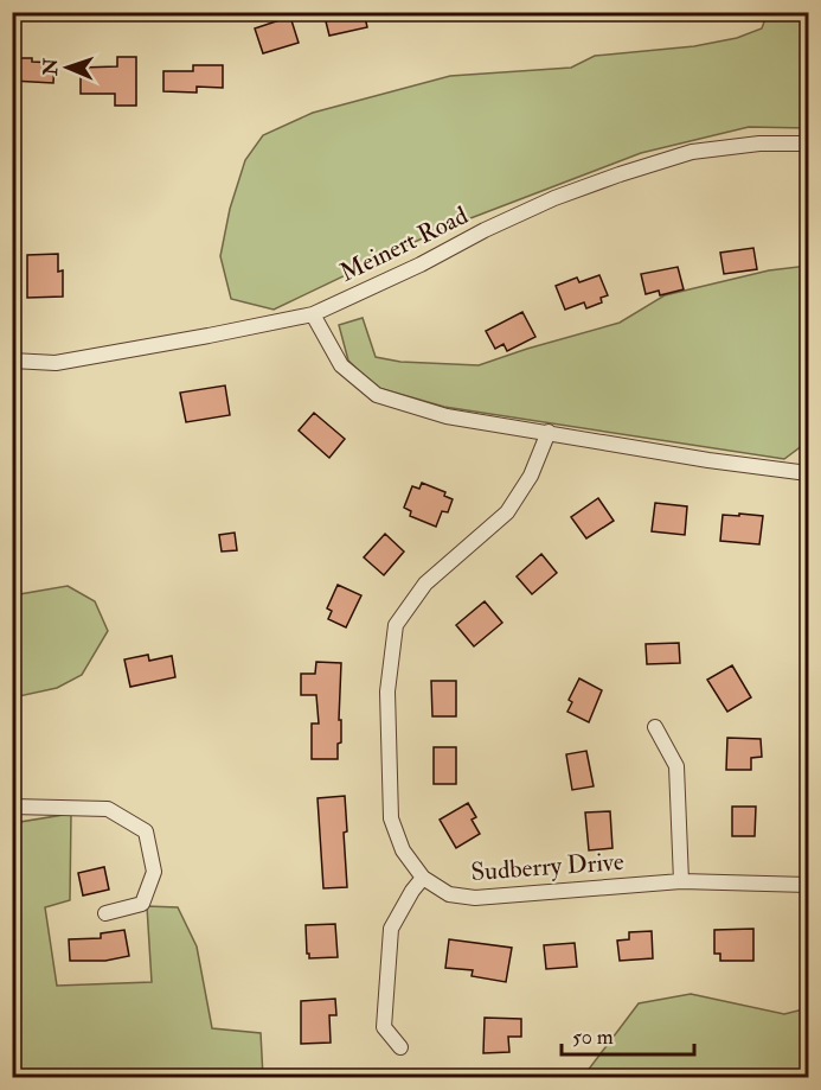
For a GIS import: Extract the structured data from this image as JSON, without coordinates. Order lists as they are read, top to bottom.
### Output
{
  "streets": {
    "street": ["Meinert Road", "Sudberry Drive"]
  },
  "scale_bar": "50 m",
  "north": "left"
}
